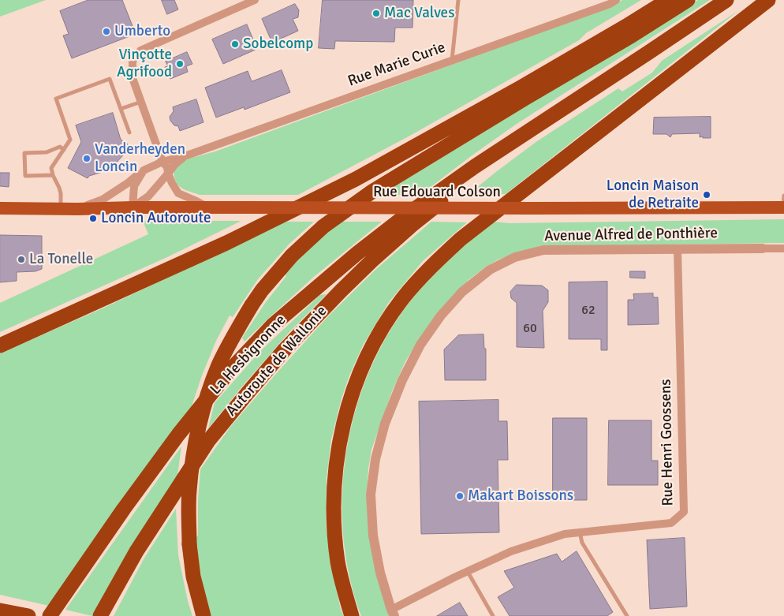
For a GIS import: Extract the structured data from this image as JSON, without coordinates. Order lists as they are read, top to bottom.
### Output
{
  "streets": {
    "highway": ["La Hesbignonne", "Autoroute de Wallonie"],
    "main road": ["Rue Edouard Colson"],
    "street": ["Rue Marie Curie", "Avenue Alfred de Ponthière", "Rue Henri Goossens"]
  },
  "crossings": [
    ["Rue Marie Curie", "Rue Edouard Colson"],
    ["Avenue Alfred de Ponthière", "Rue Henri Goossens"],
    ["La Hesbignonne", "Autoroute de Wallonie"]
  ],
  "places": [
    "Mac Valves",
    "Umberto",
    "Sobelcomp",
    "Vinçotte Agrifood",
    "Vanderheyden Loncin",
    "Loncin Maison de Retraite",
    "Loncin Autoroute",
    "La Tonelle",
    "Makart Boissons"
  ],
  "house_numbers": ["62", "60"]
}
